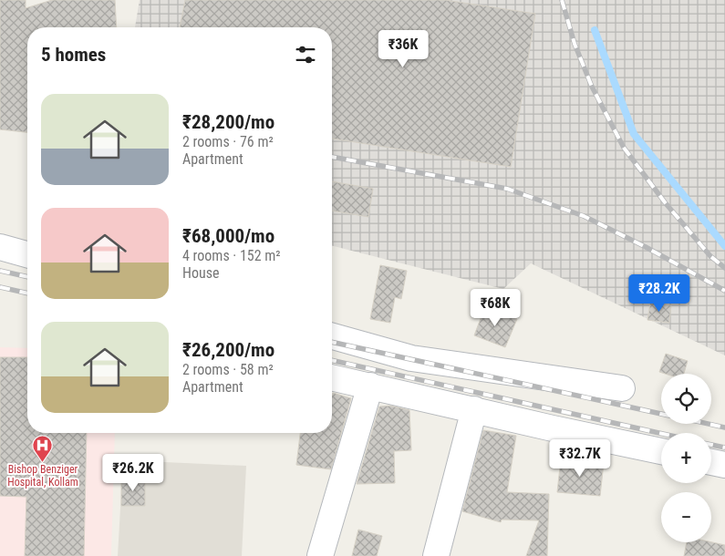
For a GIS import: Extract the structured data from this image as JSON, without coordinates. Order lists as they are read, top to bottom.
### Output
{
  "places": {
    "hospital": ["Bishop Benziger Hospital, Kollam"]
  },
  "page": {
    "heading": "5 homes",
    "price": [
      "₹36K",
      "₹28.2K",
      "₹68K",
      "₹32.7K",
      "₹26.2K"
    ],
    "list": [
      {
        "name": "₹28,200/mo",
        "note": "2 rooms · 76 m² · Apartment"
      },
      {
        "name": "₹68,000/mo",
        "note": "4 rooms · 152 m² · House"
      },
      {
        "name": "₹26,200/mo",
        "note": "2 rooms · 58 m² · Apartment"
      }
    ],
    "map_buttons": ["+", "−"]
  }
}
